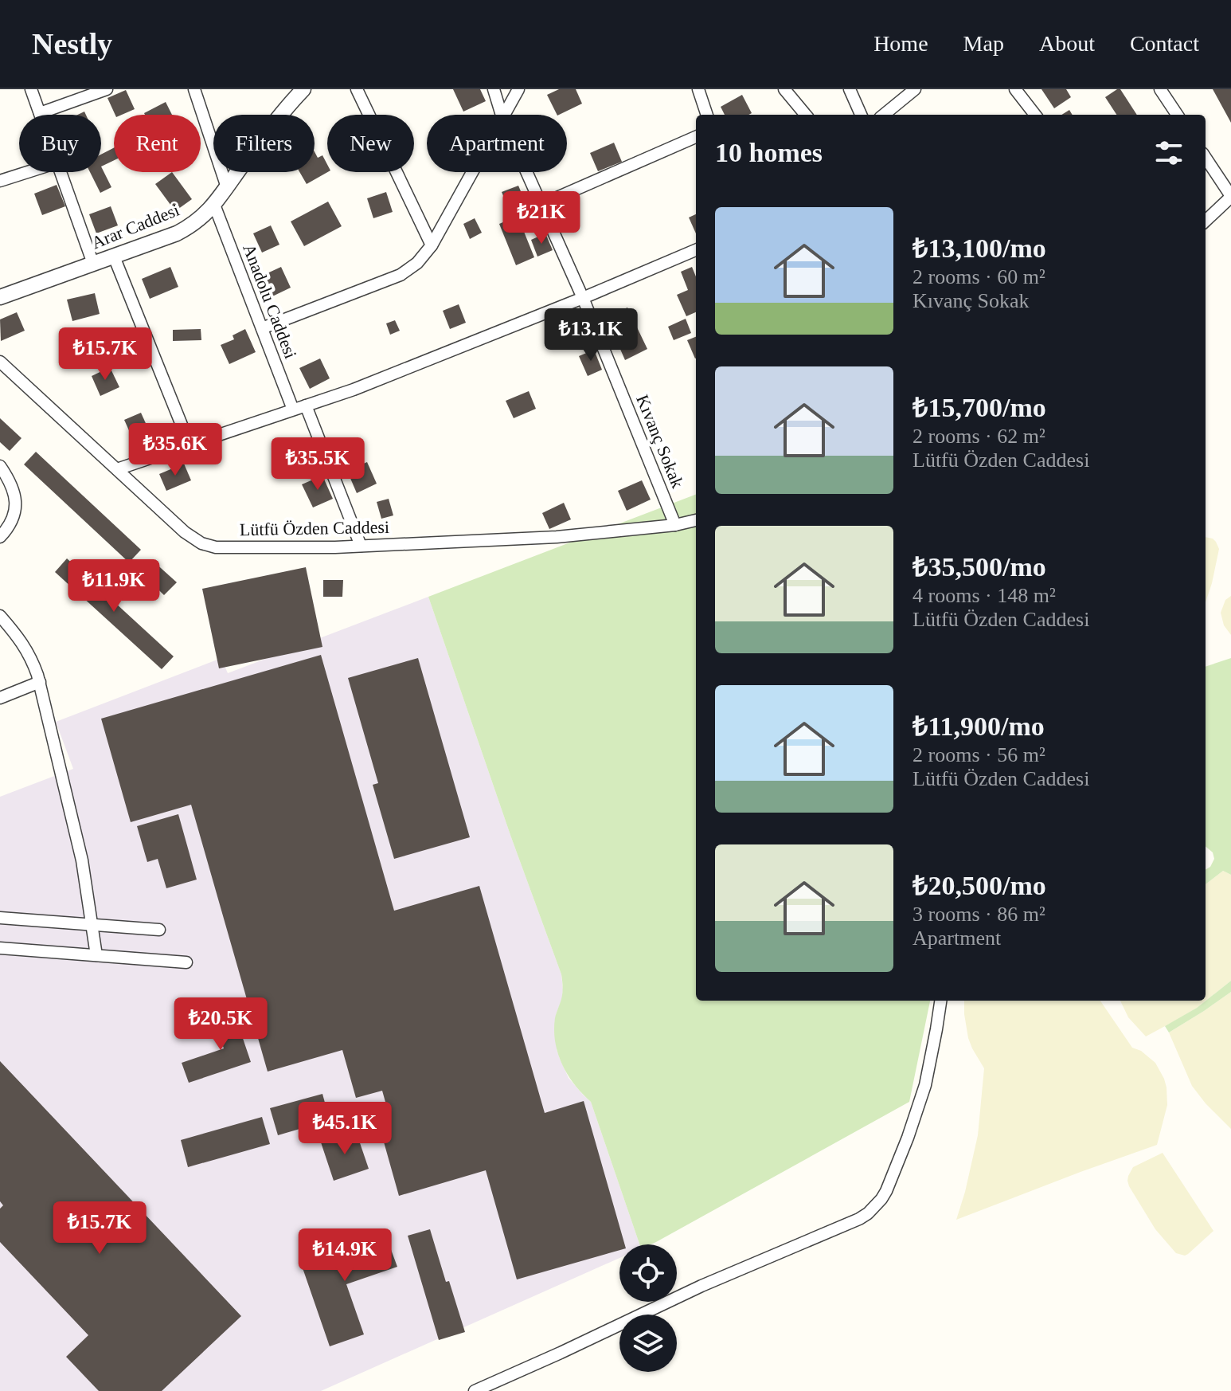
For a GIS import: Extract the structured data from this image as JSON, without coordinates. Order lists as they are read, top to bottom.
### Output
{
  "streets": {
    "street": [
      "Arar Caddesi",
      "Anadolu Caddesi",
      "Kıvanç Sokak",
      "Lütfü Özden Caddesi"
    ]
  },
  "crossings": [
    ["Arar Caddesi", "Anadolu Caddesi"],
    ["Kıvanç Sokak", "Lütfü Özden Caddesi"]
  ],
  "page": {
    "header": "Nestly",
    "nav": [
      "Home",
      "Map",
      "About",
      "Contact"
    ],
    "chip": [
      "Buy",
      "Rent",
      "Filters",
      "New",
      "Apartment"
    ],
    "heading": "10 homes",
    "price": [
      "₺21K",
      "₺13.1K",
      "₺15.7K",
      "₺35.6K",
      "₺35.5K",
      "₺11.9K",
      "₺20.5K",
      "₺45.1K",
      "₺15.7K",
      "₺14.9K"
    ],
    "list": [
      {
        "name": "₺13,100/mo",
        "note": "2 rooms · 60 m² · Kıvanç Sokak"
      },
      {
        "name": "₺15,700/mo",
        "note": "2 rooms · 62 m² · Lütfü Özden Caddesi"
      },
      {
        "name": "₺35,500/mo",
        "note": "4 rooms · 148 m² · Lütfü Özden Caddesi"
      },
      {
        "name": "₺11,900/mo",
        "note": "2 rooms · 56 m² · Lütfü Özden Caddesi"
      },
      {
        "name": "₺20,500/mo",
        "note": "3 rooms · 86 m² · Apartment"
      }
    ]
  }
}
